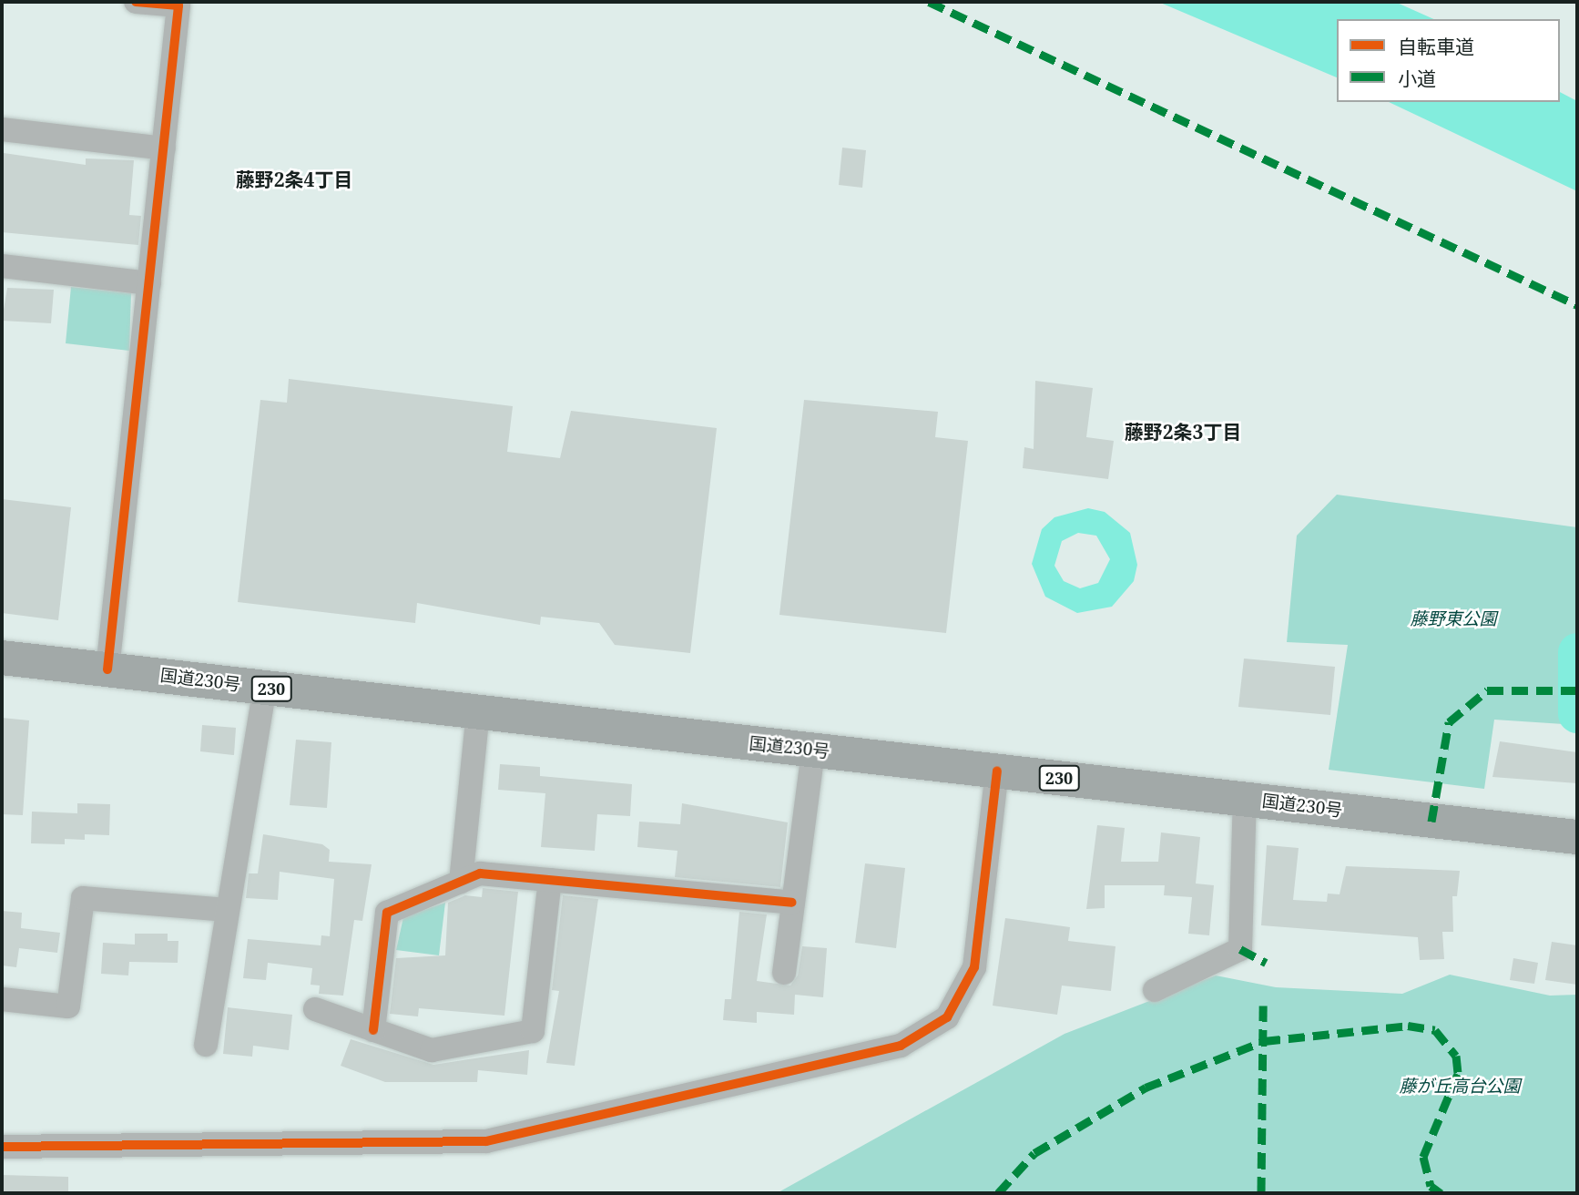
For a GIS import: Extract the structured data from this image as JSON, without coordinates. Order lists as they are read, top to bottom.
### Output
{
  "streets": {
    "highway": ["国道230号", "230"]
  },
  "districts": ["藤野2条4丁目", "藤野2条3丁目"],
  "parks": ["藤野東公園", "藤が丘高台公園"],
  "legend": ["自転車道", "小道"]
}
